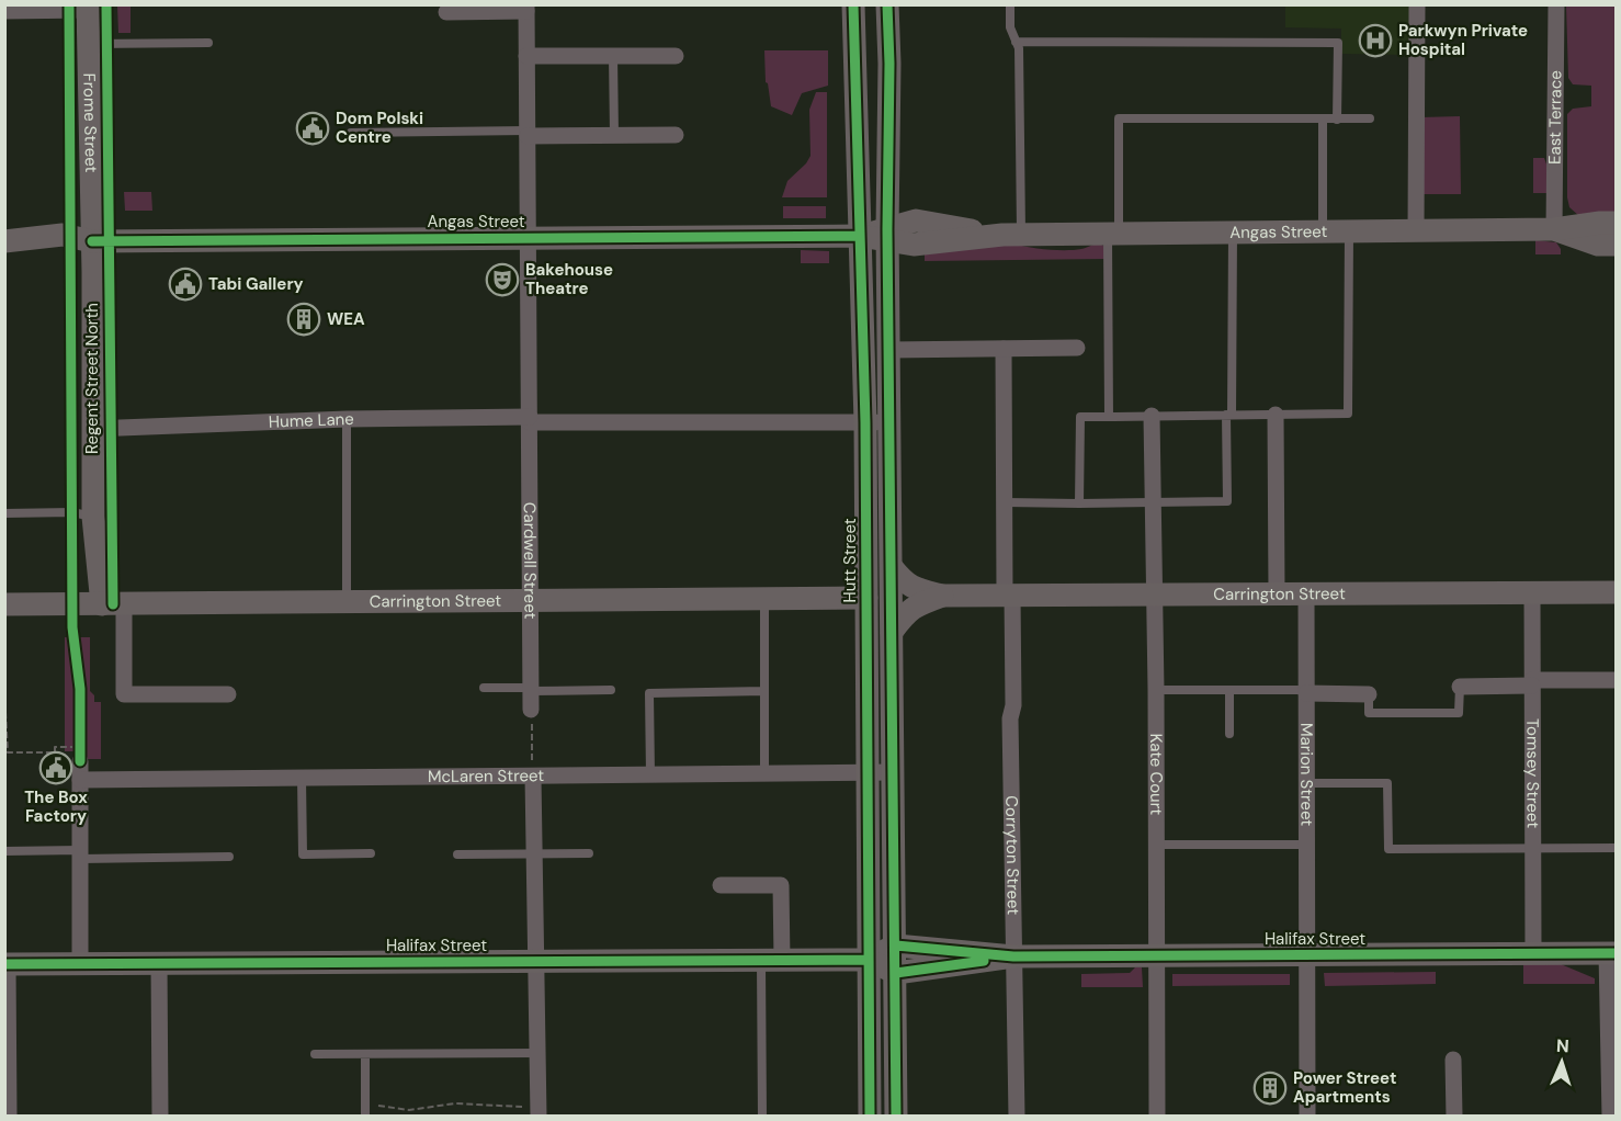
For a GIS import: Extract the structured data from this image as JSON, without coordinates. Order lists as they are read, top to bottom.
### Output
{
  "streets": {
    "street": [
      "East Terrace",
      "Frome Street",
      "Angas Street",
      "Regent Street North",
      "Hume Lane",
      "Cardwell Street",
      "Hutt Street",
      "Carrington Street",
      "Tomsey Street",
      "Kate Court",
      "Marion Street",
      "McLaren Street",
      "Corryton Street",
      "Halifax Street"
    ]
  },
  "crossings": [
    ["East Terrace", "Angas Street"],
    ["Frome Street", "Angas Street"],
    ["Frome Street", "Regent Street North"],
    ["Angas Street", "Regent Street North"],
    ["Angas Street", "Cardwell Street"],
    ["Angas Street", "Hutt Street"],
    ["Regent Street North", "Hume Lane"],
    ["Regent Street North", "Carrington Street"],
    ["Hume Lane", "Cardwell Street"],
    ["Hume Lane", "Hutt Street"],
    ["Cardwell Street", "Carrington Street"],
    ["Hutt Street", "Carrington Street"],
    ["Hutt Street", "McLaren Street"],
    ["Hutt Street", "Halifax Street"],
    ["Carrington Street", "Tomsey Street"],
    ["Carrington Street", "Kate Court"],
    ["Carrington Street", "Marion Street"],
    ["Carrington Street", "Corryton Street"],
    ["Tomsey Street", "Halifax Street"],
    ["Kate Court", "Halifax Street"],
    ["Marion Street", "Halifax Street"],
    ["Corryton Street", "Halifax Street"]
  ],
  "places": {
    "hospital": ["Parkwyn Private Hospital"],
    "public building": ["Dom Polski Centre", "Tabi Gallery", "The Box Factory"],
    "theatre": ["Bakehouse Theatre"],
    "building": ["WEA", "Power Street Apartments"]
  },
  "north": "top"
}
